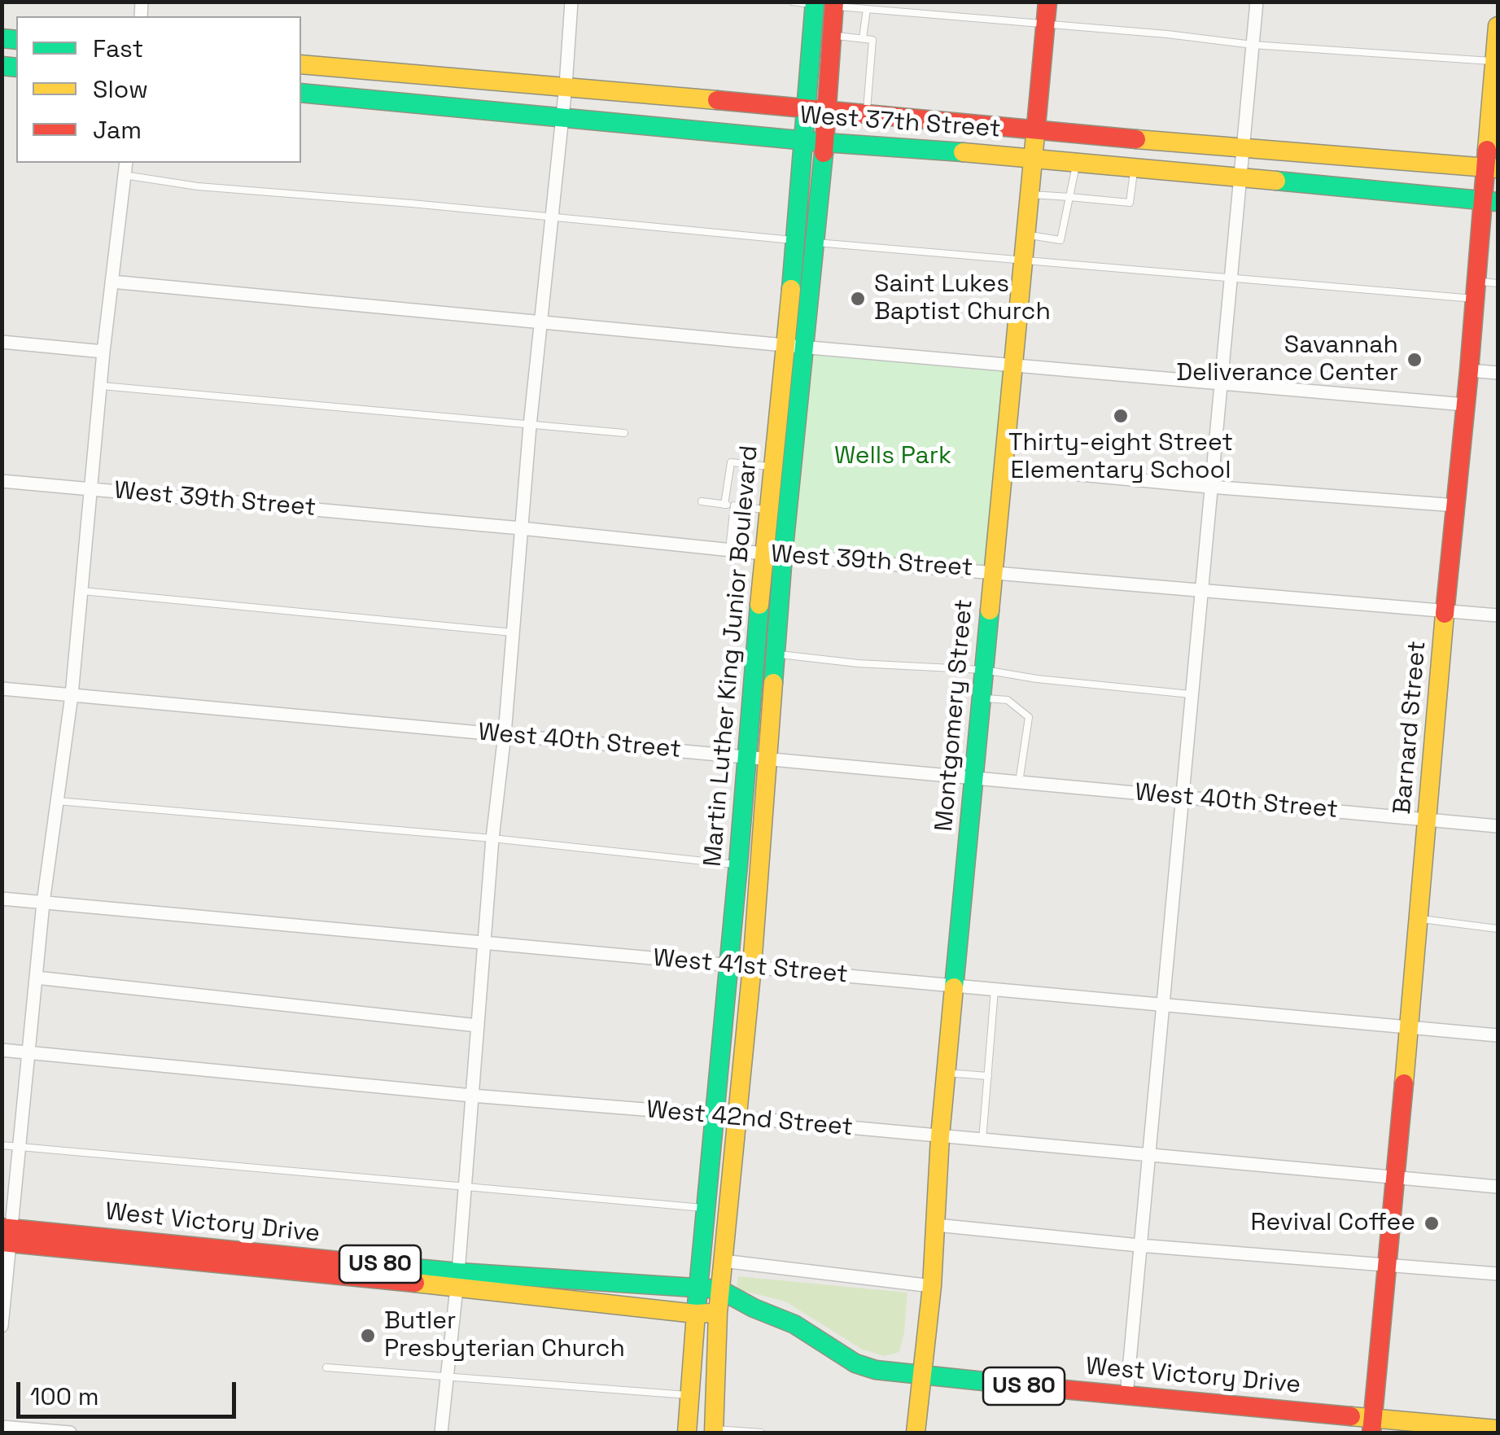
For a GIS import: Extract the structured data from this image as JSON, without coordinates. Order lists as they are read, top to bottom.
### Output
{
  "streets": {
    "main road": [
      "West 37th Street",
      "Martin Luther King Junior Boulevard",
      "Montgomery Street",
      "Barnard Street",
      "West Victory Drive",
      "US 80"
    ],
    "street": [
      "West 39th Street",
      "West 40th Street",
      "West 41st Street",
      "West 42nd Street"
    ]
  },
  "crossings": [
    ["West 37th Street", "Martin Luther King Junior Boulevard"],
    ["West 37th Street", "Montgomery Street"],
    ["West 37th Street", "Barnard Street"],
    ["West 39th Street", "Martin Luther King Junior Boulevard"],
    ["West 39th Street", "Montgomery Street"],
    ["West 39th Street", "Barnard Street"],
    ["Martin Luther King Junior Boulevard", "West 40th Street"],
    ["Martin Luther King Junior Boulevard", "West 41st Street"],
    ["Martin Luther King Junior Boulevard", "West 42nd Street"],
    ["Martin Luther King Junior Boulevard", "West Victory Drive"],
    ["Montgomery Street", "West 40th Street"],
    ["Montgomery Street", "West 41st Street"],
    ["Montgomery Street", "West 42nd Street"],
    ["Montgomery Street", "West Victory Drive"],
    ["Barnard Street", "West 40th Street"],
    ["Barnard Street", "West 41st Street"],
    ["Barnard Street", "West 42nd Street"],
    ["Barnard Street", "West Victory Drive"]
  ],
  "parks": ["Wells Park"],
  "places": [
    "Saint Lukes Baptist Church",
    "Savannah Deliverance Center",
    "Thirty-eight Street Elementary School",
    "Revival Coffee",
    "Butler Presbyterian Church"
  ],
  "legend": ["Fast", "Slow", "Jam"],
  "scale_bar": "100 m"
}
